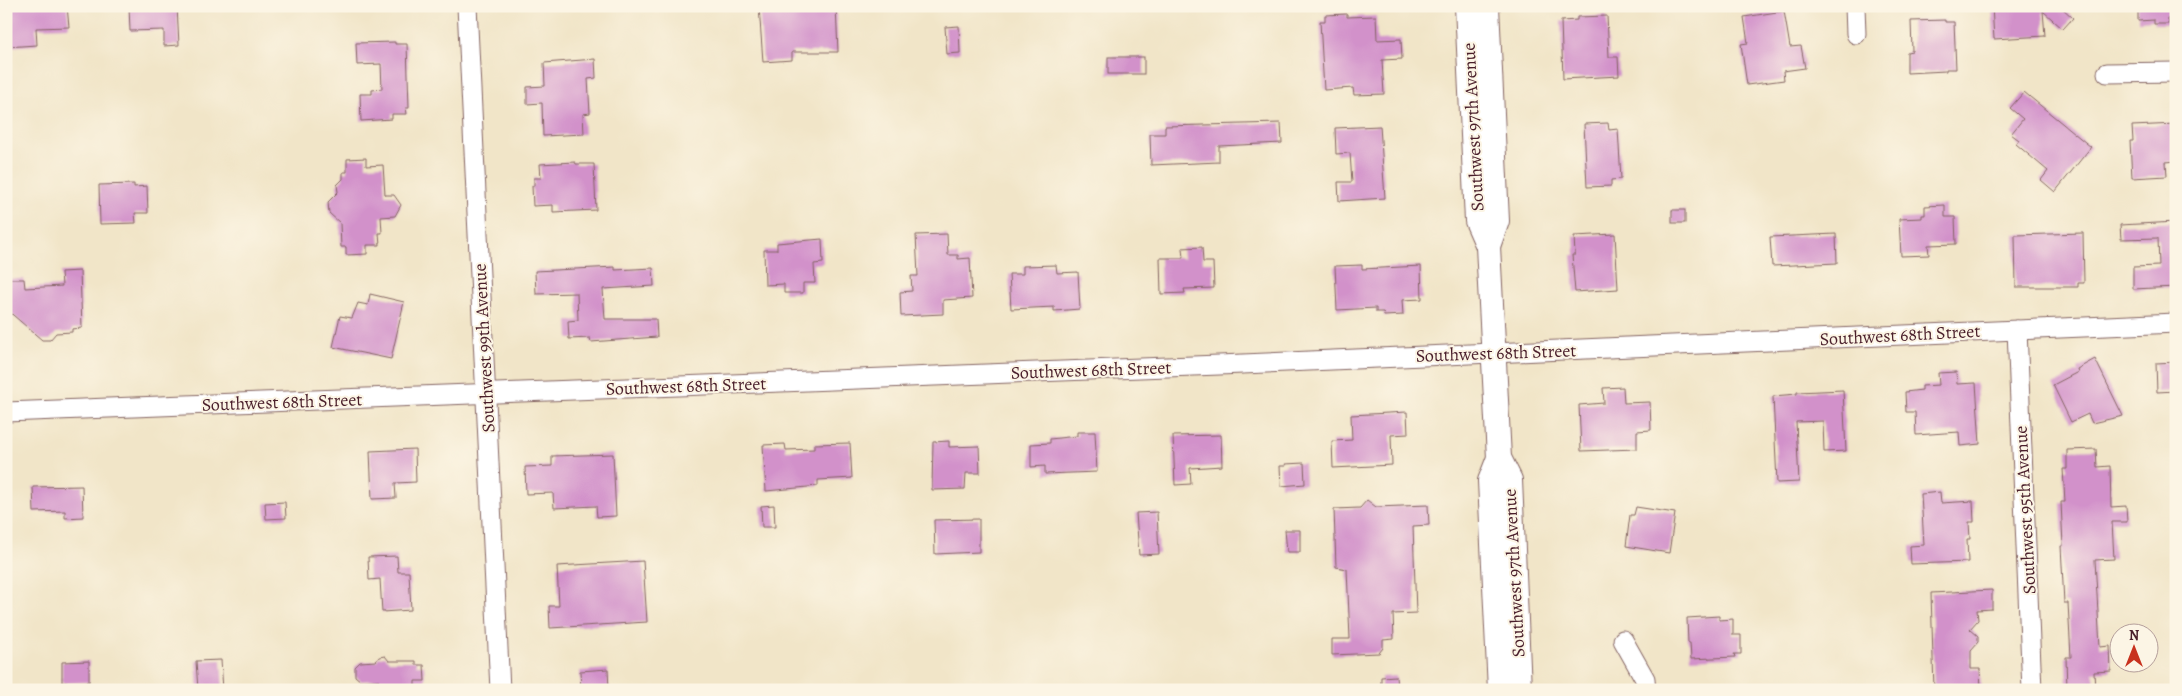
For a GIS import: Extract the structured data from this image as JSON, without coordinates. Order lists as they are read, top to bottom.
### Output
{
  "streets": {
    "street": [
      "Southwest 97th Avenue",
      "Southwest 68th Street",
      "Southwest 99th Avenue",
      "Southwest 95th Avenue"
    ]
  },
  "crossings": [
    ["Southwest 97th Avenue", "Southwest 68th Street"],
    ["Southwest 68th Street", "Southwest 99th Avenue"],
    ["Southwest 68th Street", "Southwest 95th Avenue"]
  ],
  "north": "top"
}
